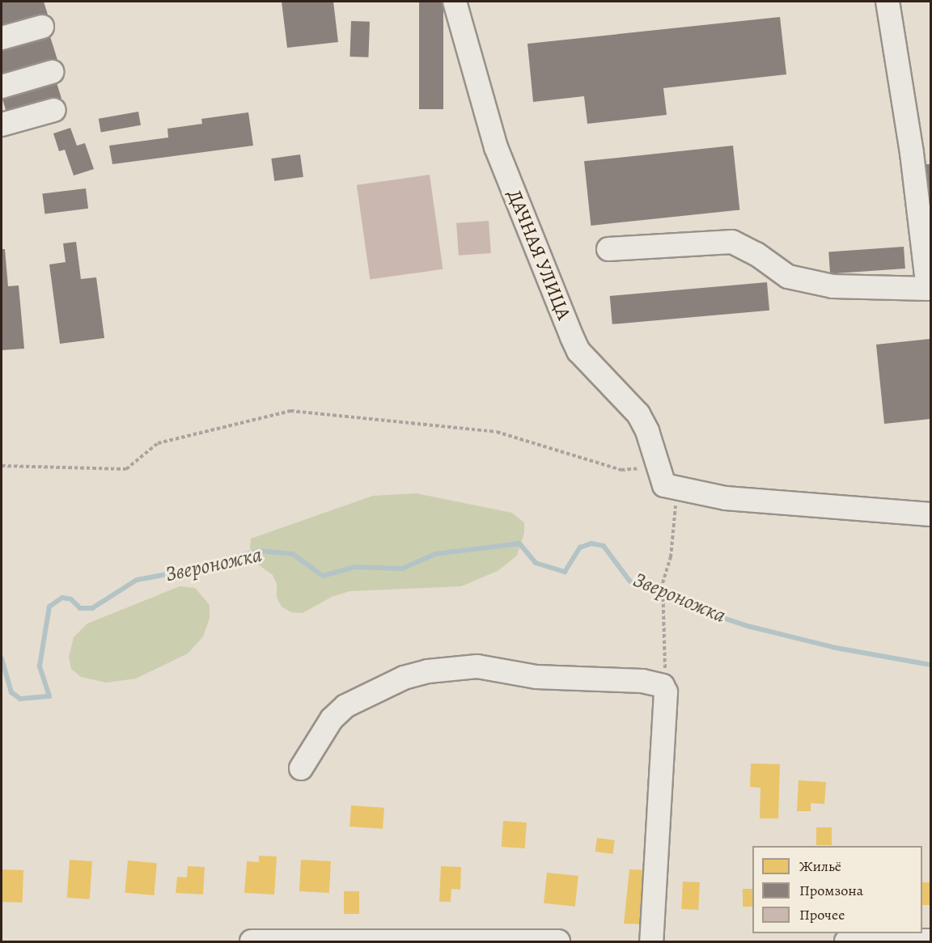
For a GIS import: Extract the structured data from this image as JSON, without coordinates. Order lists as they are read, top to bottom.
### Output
{
  "streets": {
    "street": ["ДАЧНАЯ УЛИЦА"]
  },
  "water": ["Звероножка"],
  "legend": ["Жильё", "Промзона", "Прочее"]
}
